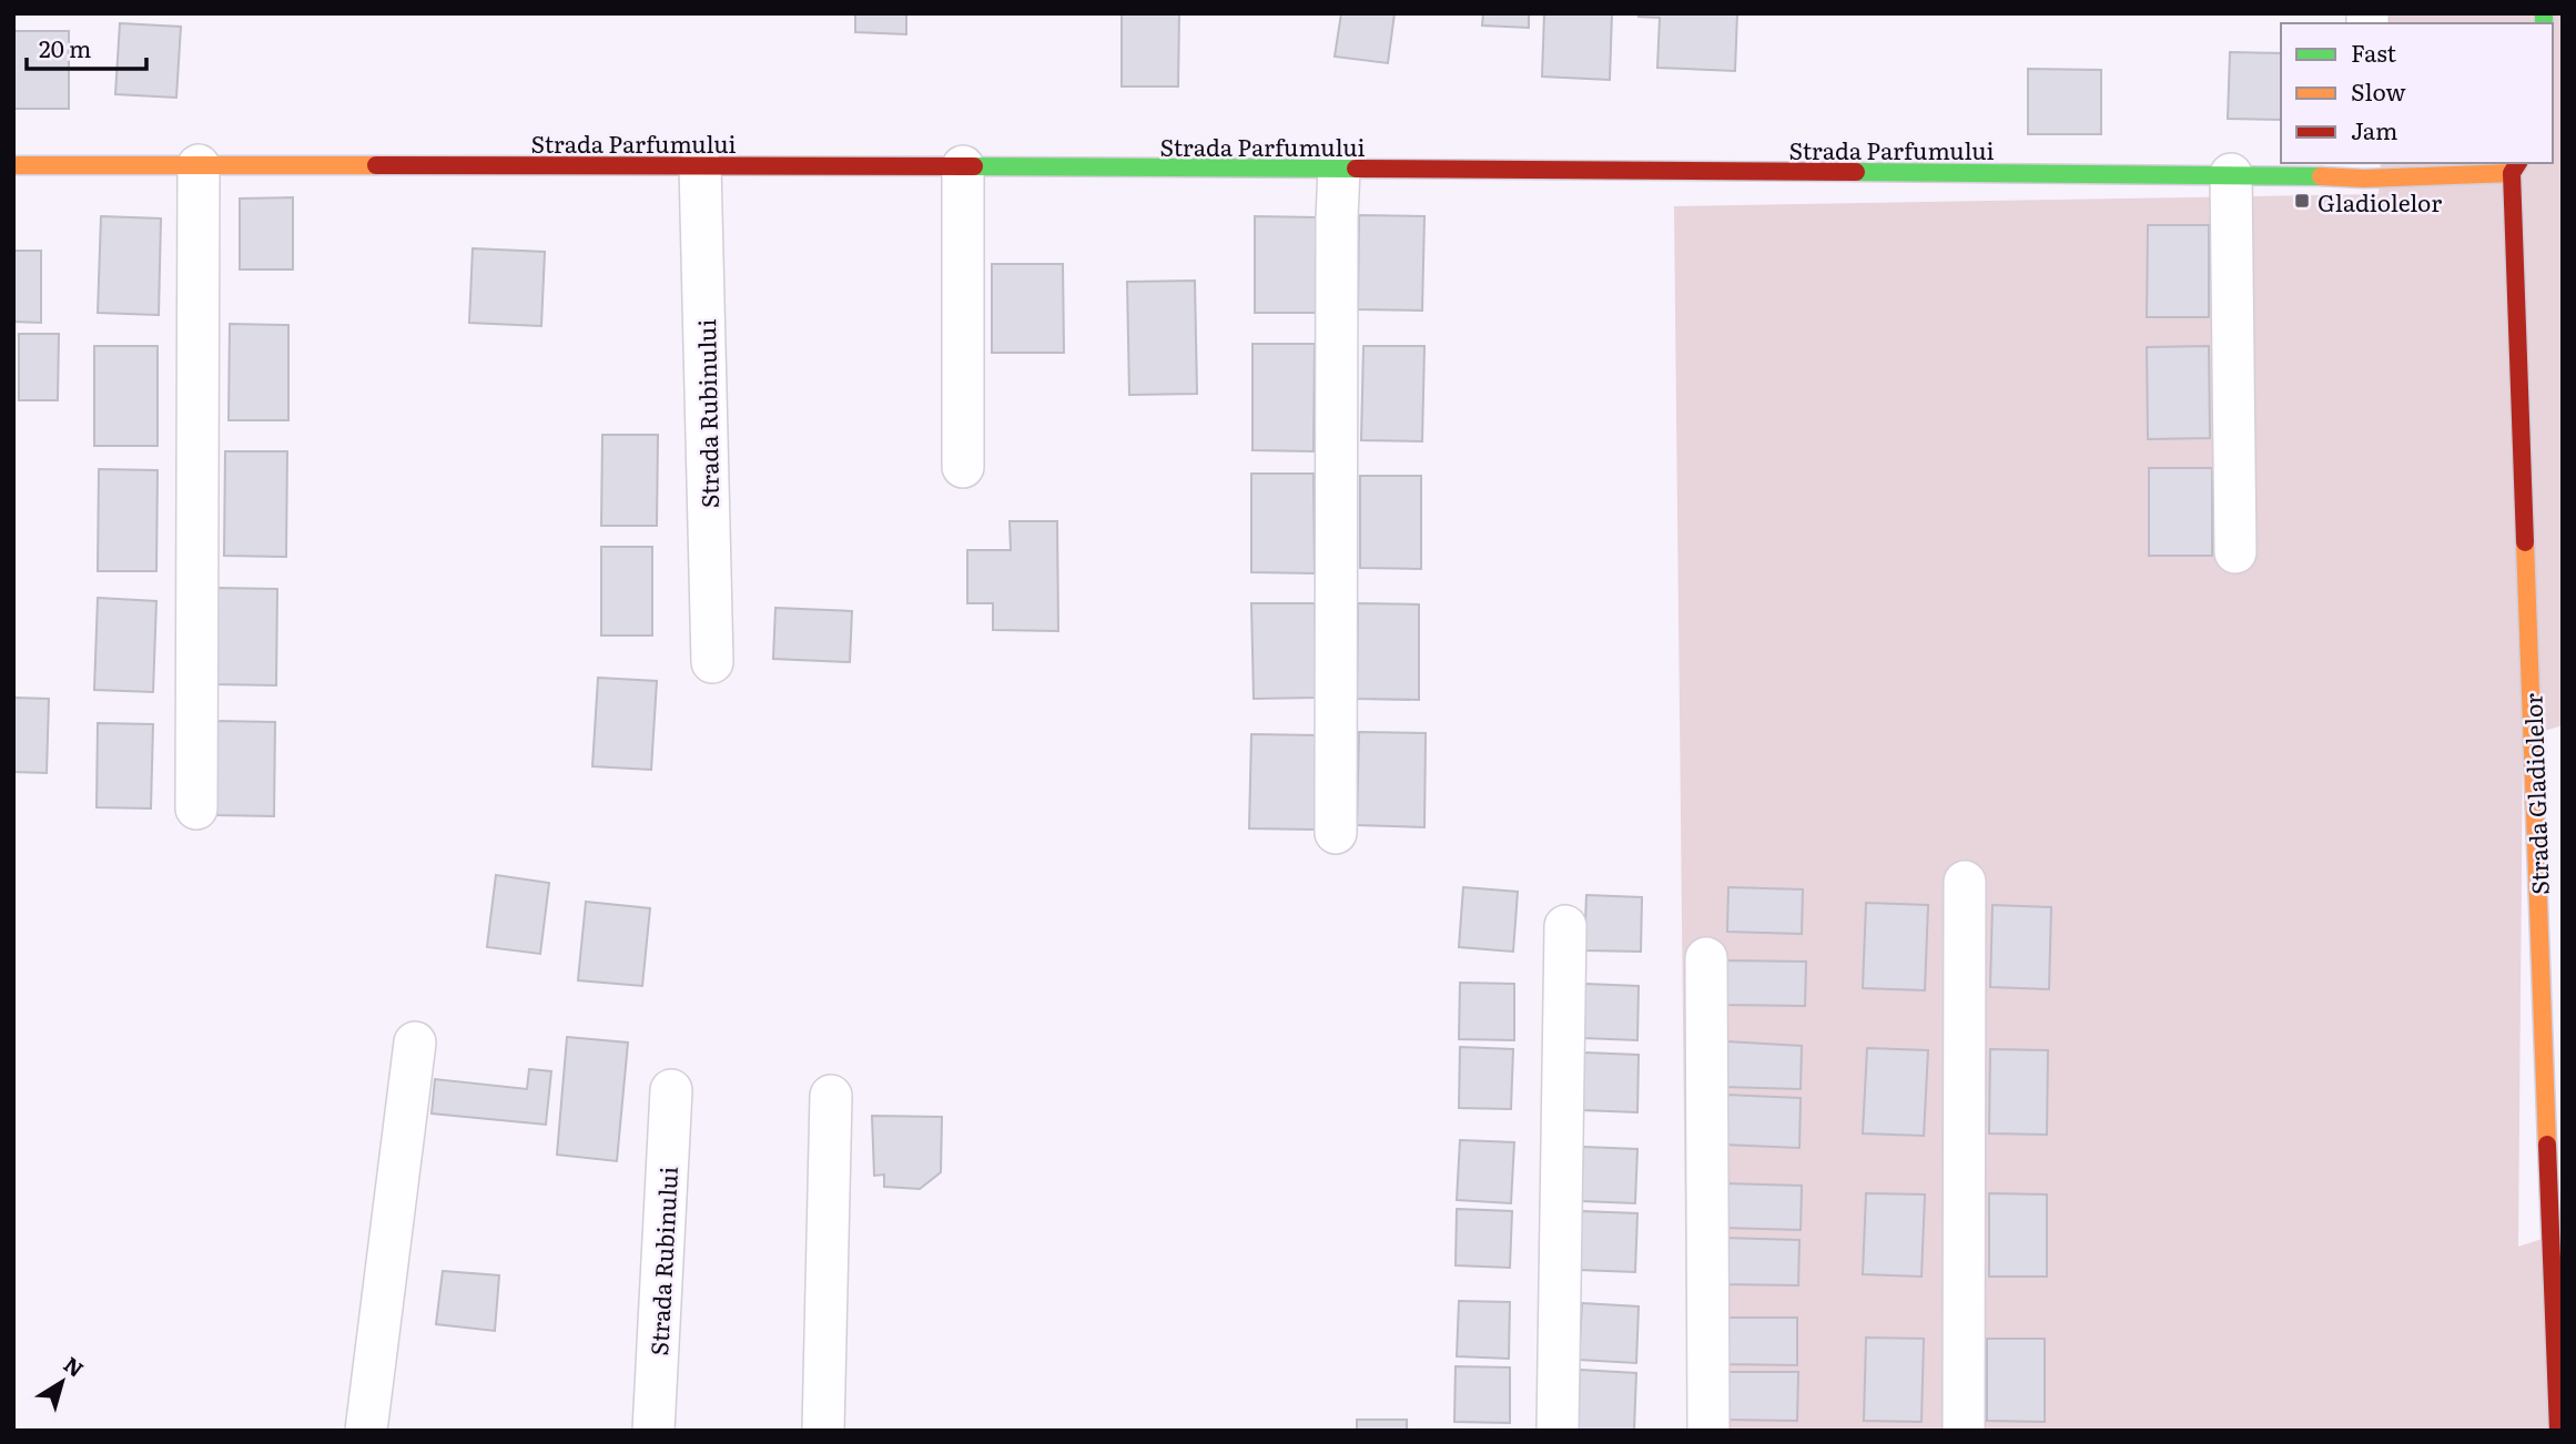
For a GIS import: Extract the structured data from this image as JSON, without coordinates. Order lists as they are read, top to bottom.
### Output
{
  "streets": {
    "street": ["Strada Parfumului", "Strada Rubinului", "Strada Gladiolelor"]
  },
  "crossings": [
    ["Strada Parfumului", "Strada Rubinului"],
    ["Strada Parfumului", "Strada Gladiolelor"]
  ],
  "places": {
    "transit": ["Gladiolelor"]
  },
  "legend": ["Fast", "Slow", "Jam"],
  "scale_bar": "20 m",
  "north": "top right"
}
